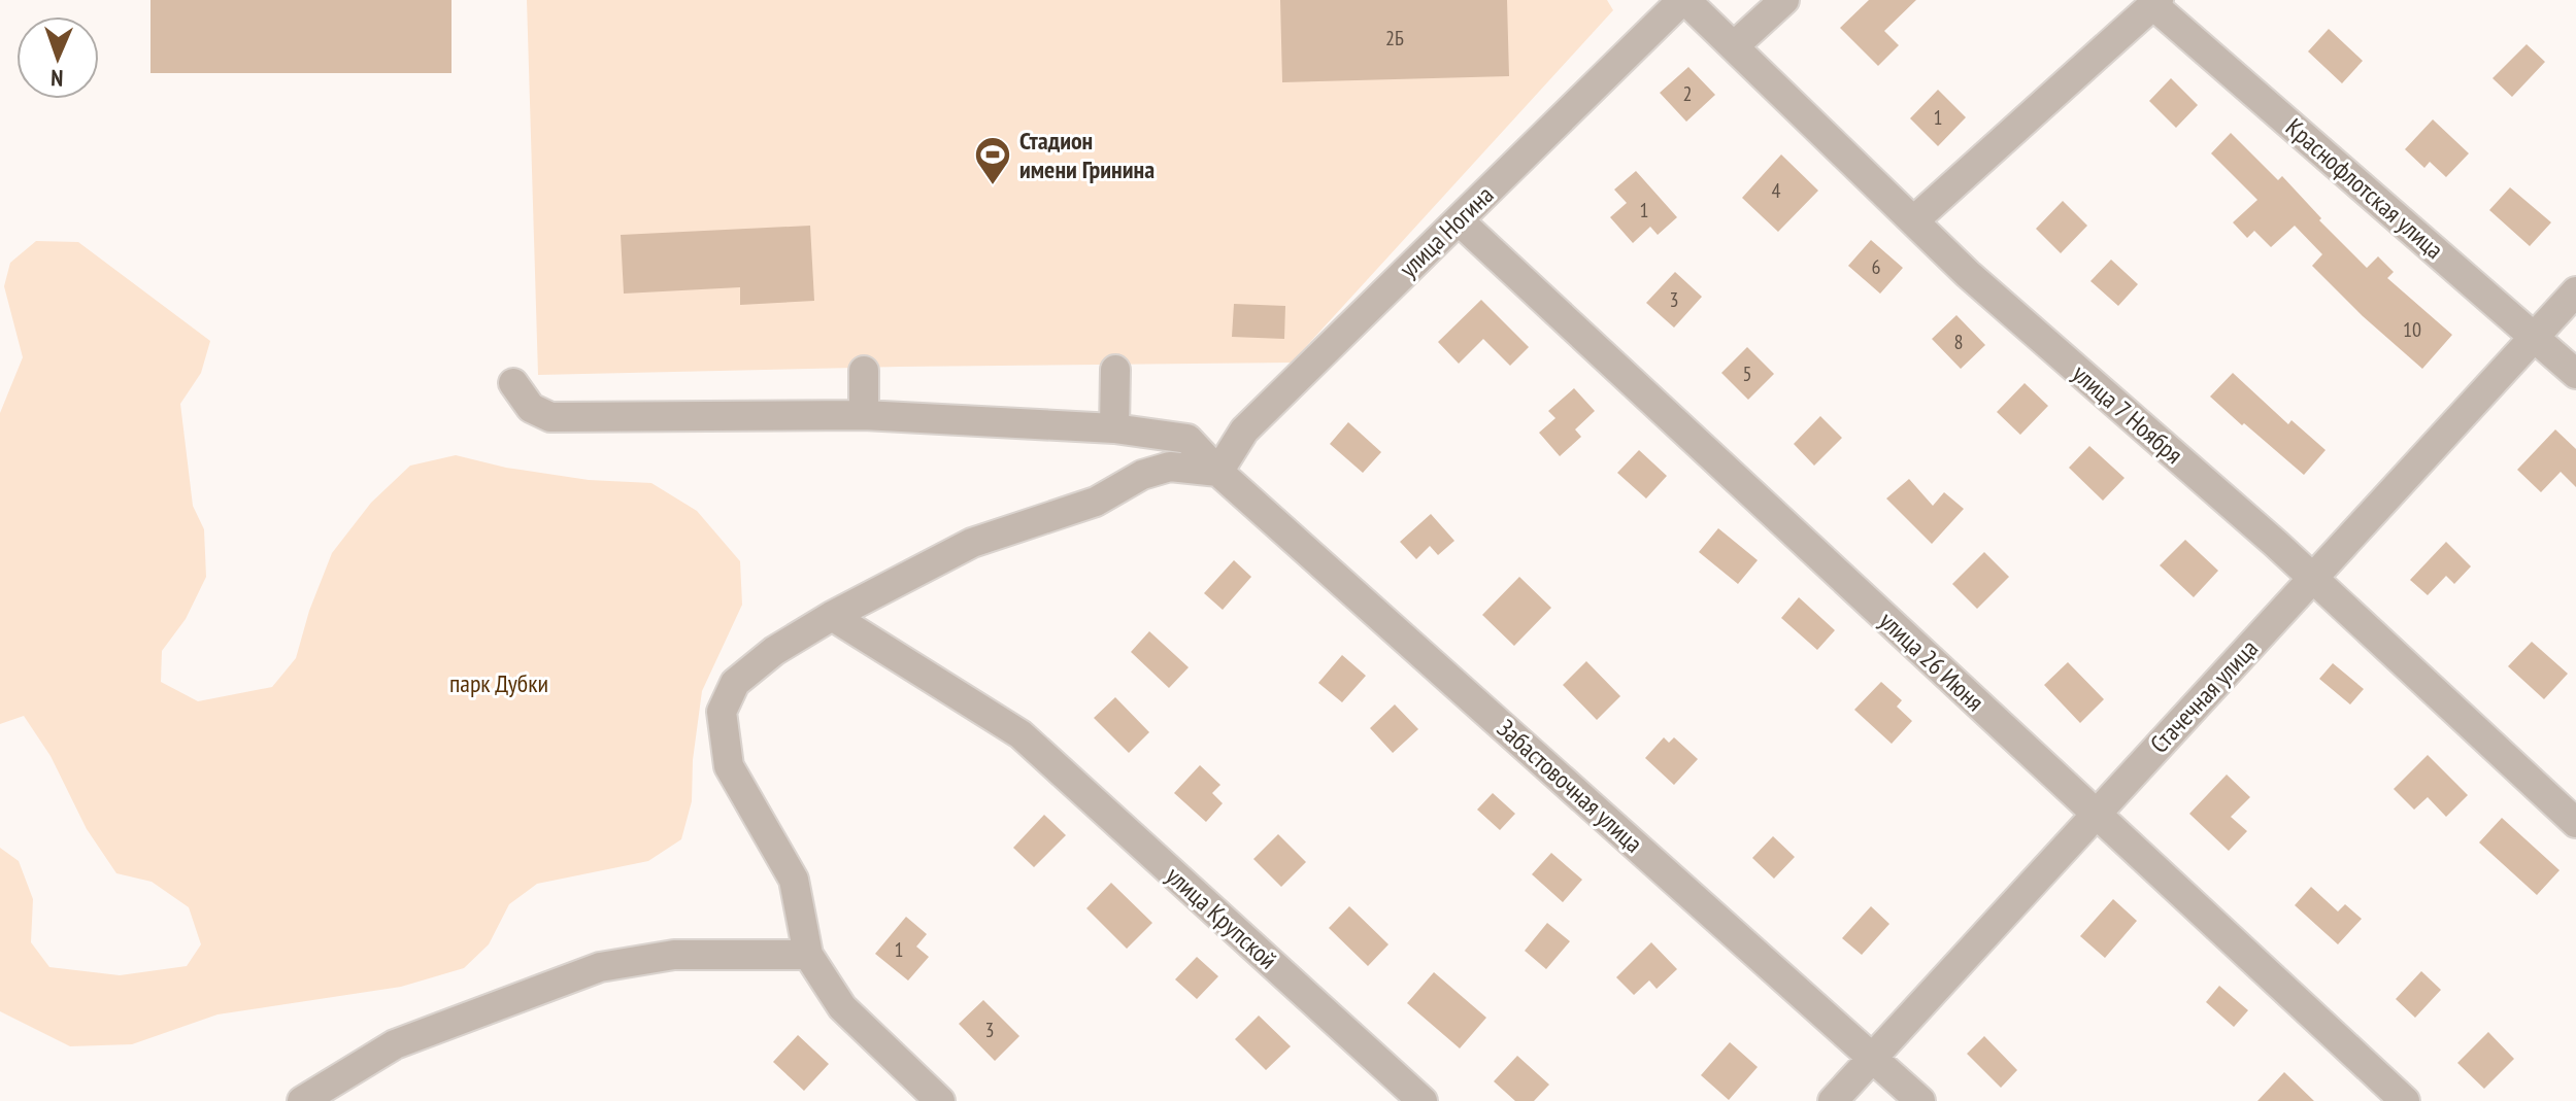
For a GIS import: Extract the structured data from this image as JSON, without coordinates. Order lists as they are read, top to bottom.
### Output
{
  "streets": {
    "street": [
      "Краснофлотская улица",
      "улица Ногина",
      "улица 7 Ноября",
      "улица 26 Июня",
      "Стачечная улица",
      "Забастовочная улица",
      "улица Крупской"
    ]
  },
  "crossings": [
    ["Краснофлотская улица", "Стачечная улица"],
    ["улица Ногина", "улица 7 Ноября"],
    ["улица Ногина", "улица 26 Июня"],
    ["улица Ногина", "Забастовочная улица"],
    ["улица 7 Ноября", "Стачечная улица"],
    ["улица 26 Июня", "Стачечная улица"],
    ["Стачечная улица", "Забастовочная улица"]
  ],
  "parks": ["парк Дубки"],
  "places": {
    "sports": ["Стадион имени Гринина"]
  },
  "house_numbers": [
    "2Б",
    "2",
    "1",
    "4",
    "1",
    "6",
    "3",
    "10",
    "8",
    "5",
    "1",
    "3"
  ],
  "north": "bottom"
}
